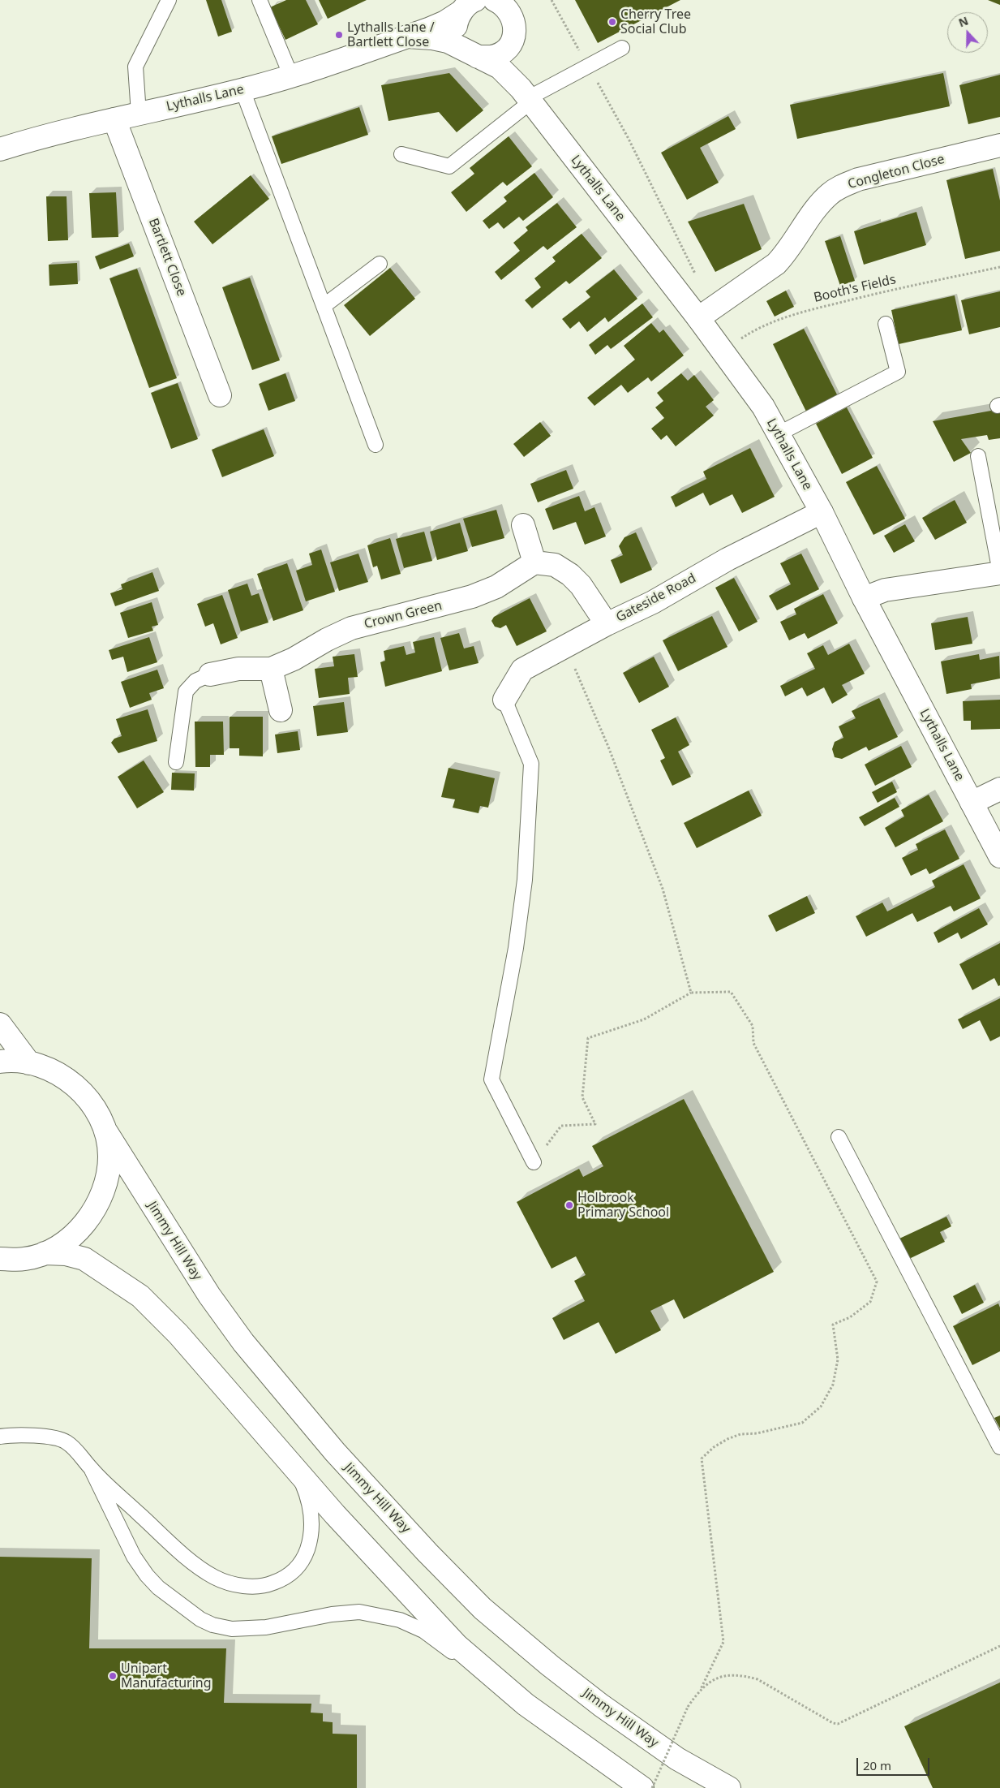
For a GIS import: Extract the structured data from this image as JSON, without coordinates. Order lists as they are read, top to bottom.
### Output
{
  "streets": {
    "main road": [
      "Lythalls Lane",
      "Congleton Close",
      "Bartlett Close",
      "Gateside Road",
      "Crown Green",
      "Jimmy Hill Way"
    ],
    "path": ["Booth's Fields"]
  },
  "crossings": [
    ["Lythalls Lane", "Congleton Close"],
    ["Lythalls Lane", "Bartlett Close"],
    ["Lythalls Lane", "Booth's Fields"],
    ["Lythalls Lane", "Gateside Road"]
  ],
  "places": [
    "Cherry Tree Social Club",
    "Lythalls Lane / Bartlett Close",
    "Holbrook Primary School",
    "Unipart Manufacturing"
  ],
  "scale_bar": "20 m",
  "north": "top"
}
